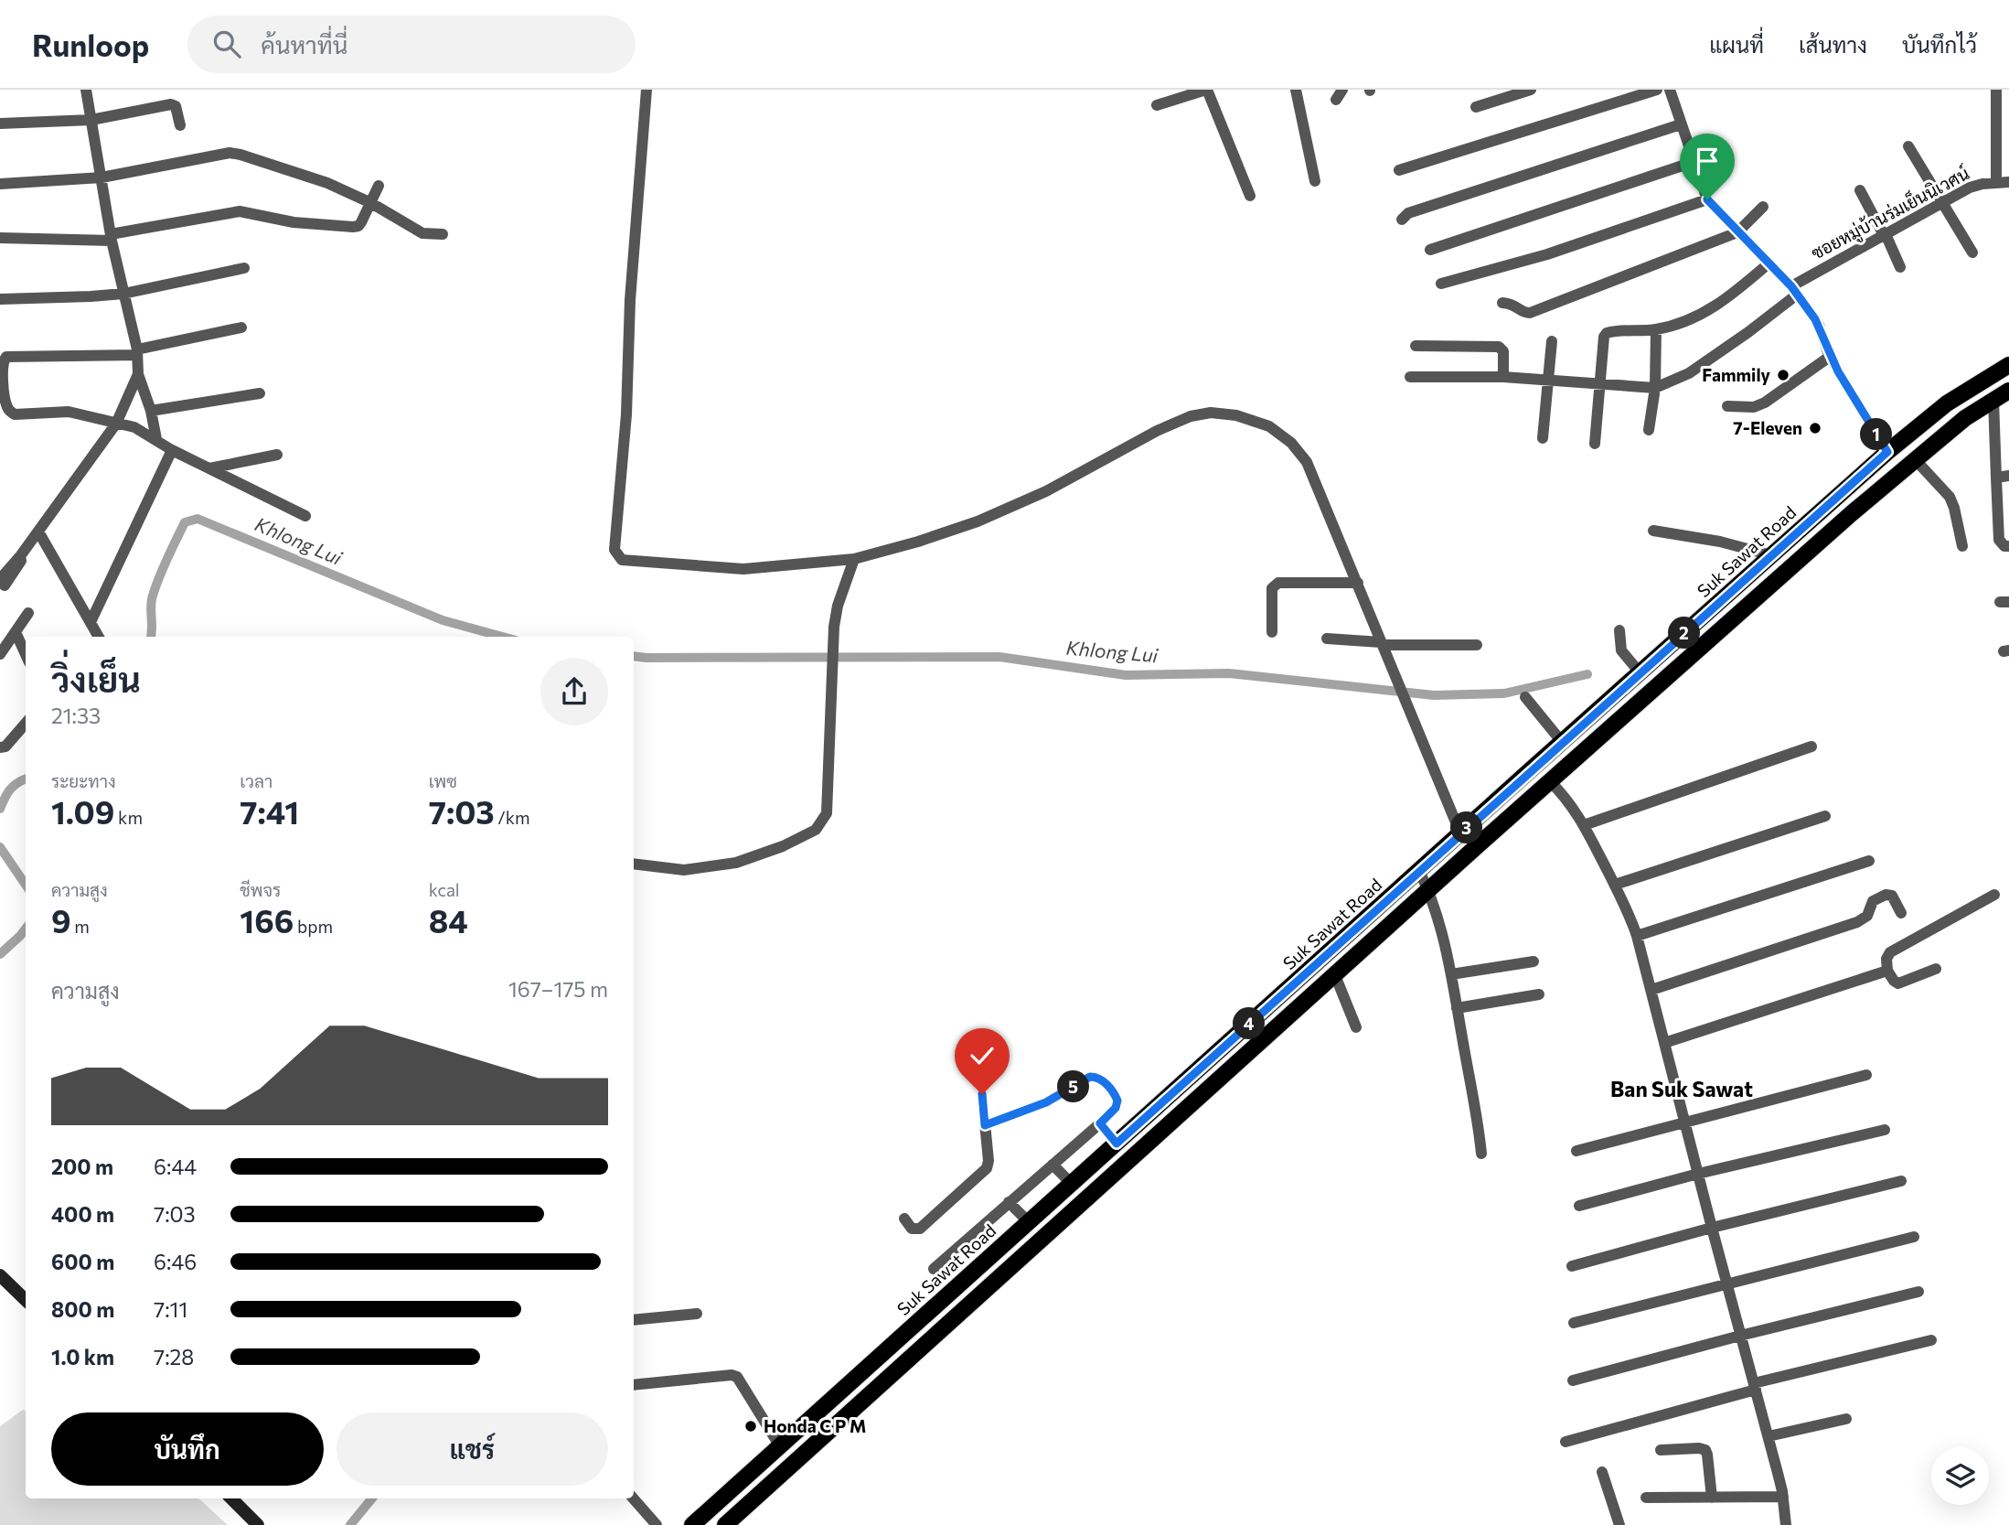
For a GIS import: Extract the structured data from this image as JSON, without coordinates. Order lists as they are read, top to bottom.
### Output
{
  "streets": {
    "main road": ["Suk Sawat Road"],
    "street": ["ซอยหมู่บ้านร่มเย็นนิเวศน์"]
  },
  "districts": ["Ban Suk Sawat"],
  "water": ["Khlong Lui"],
  "places": ["Fammily", "7-Eleven", "Honda C P M"],
  "page": {
    "header": "Runloop",
    "search": "ค้นหาที่นี่",
    "nav": ["แผนที่", "เส้นทาง", "บันทึกไว้"],
    "pins": [
      "1",
      "2",
      "3",
      "4",
      "5"
    ],
    "heading": ["วิ่งเย็น", "21:33"],
    "stats": [
      ["ระยะทาง", "1.09 km"],
      ["เวลา", "7:41"],
      ["เพซ", "7:03 /km"],
      ["ความสูง", "9 m"],
      ["ชีพจร", "166 bpm"],
      ["kcal", "84"]
    ],
    "chart": ["ความสูง", "167–175 m"],
    "list": [
      {
        "name": "200 m",
        "note": "6:44"
      },
      {
        "name": "400 m",
        "note": "7:03"
      },
      {
        "name": "600 m",
        "note": "6:46"
      },
      {
        "name": "800 m",
        "note": "7:11"
      },
      {
        "name": "1.0 km",
        "note": "7:28"
      }
    ],
    "buttons": ["บันทึก", "แชร์"]
  }
}
